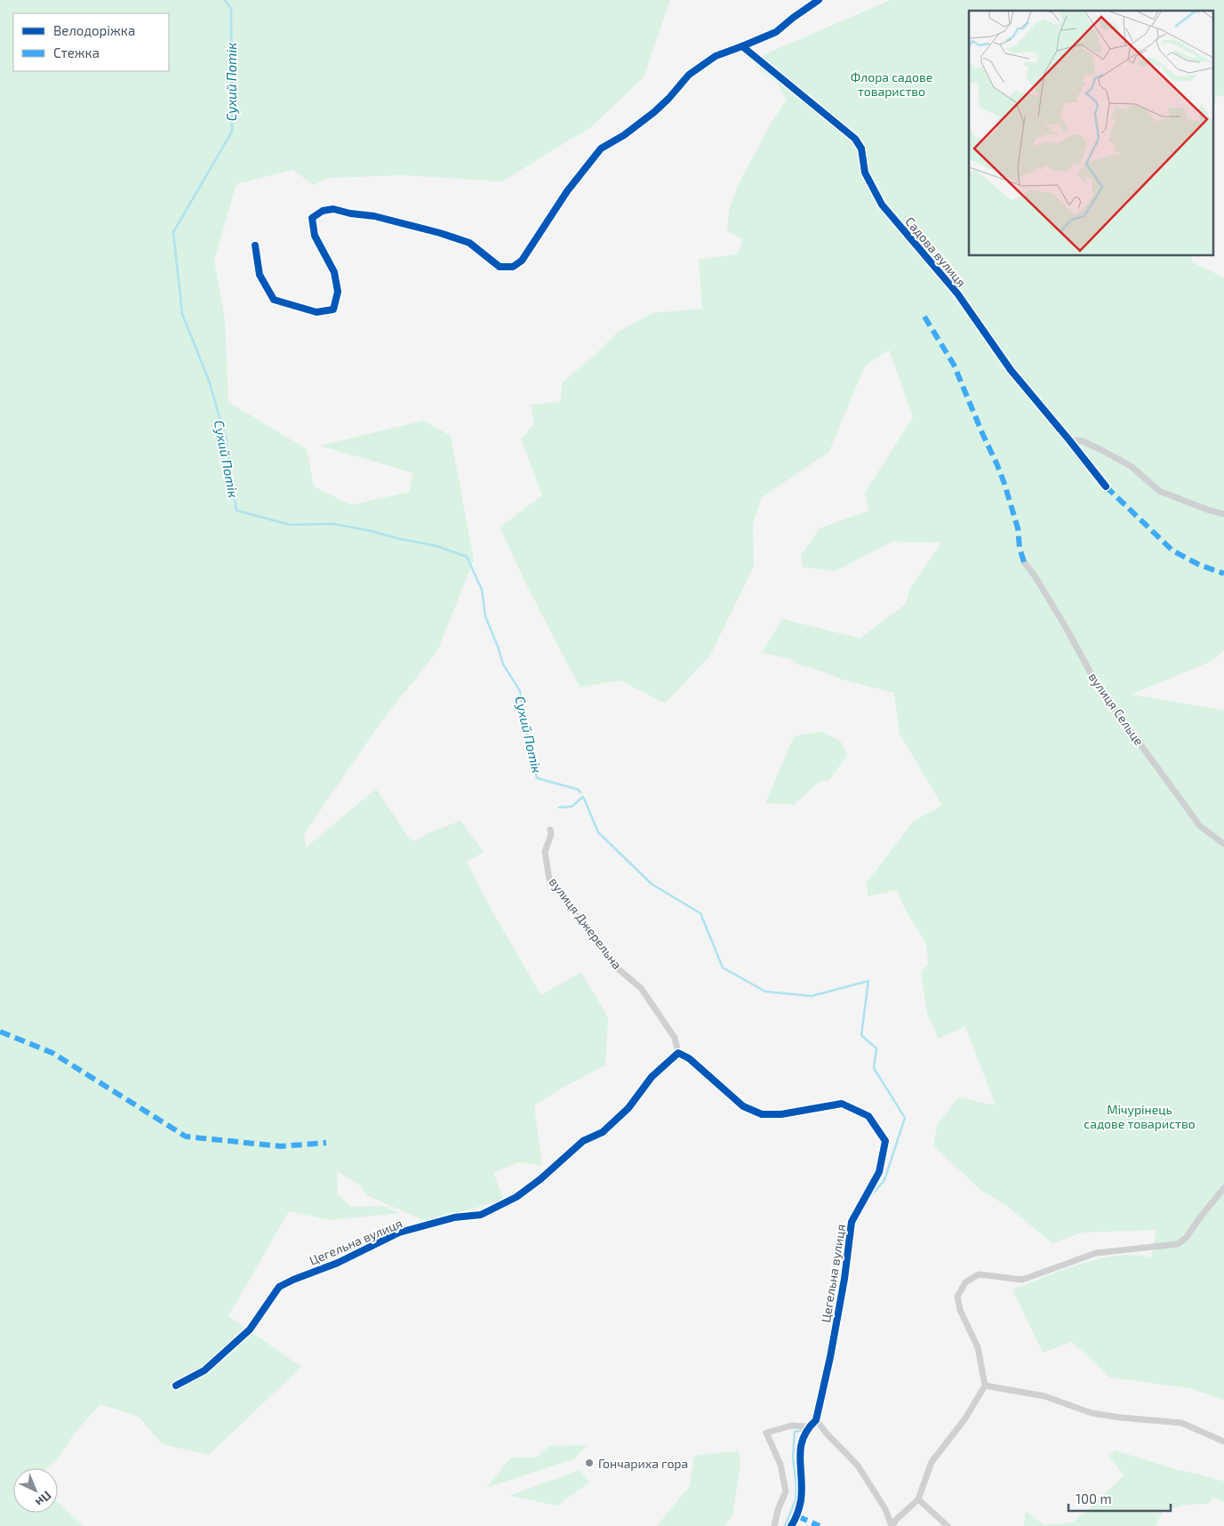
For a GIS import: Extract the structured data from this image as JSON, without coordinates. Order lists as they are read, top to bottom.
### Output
{
  "streets": {
    "street": [
      "Садова вулиця",
      "вулиця Сельце",
      "вулиця Джерельна",
      "Цегельна вулиця"
    ]
  },
  "crossings": [
    ["вулиця Джерельна", "Цегельна вулиця"]
  ],
  "water": ["Сухий Потік"],
  "parks": ["Флора садове товариство", "Мічурінець садове товариство"],
  "places": ["Гончариха гора"],
  "legend": ["Велодоріжка", "Стежка"],
  "scale_bar": "100 m",
  "north": "bottom right"
}
